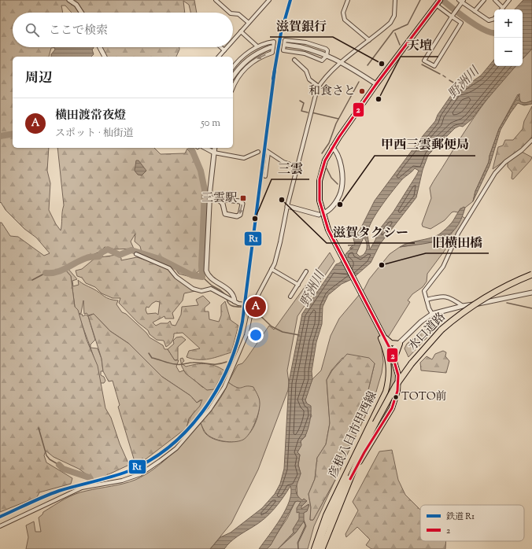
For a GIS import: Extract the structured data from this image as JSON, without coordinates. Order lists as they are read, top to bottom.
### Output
{
  "streets": {
    "highway": ["水口道路"],
    "main road": ["彦根八日市甲西線"]
  },
  "crossings": [
    ["水口道路", "彦根八日市甲西線"]
  ],
  "water": ["野洲川"],
  "places": {
    "other": [
      "滋賀銀行",
      "和食さと",
      "天壇",
      "滋賀タクシー",
      "甲西三雲郵便局",
      "三雲",
      "旧横田橋",
      "TOTO前"
    ],
    "transit": ["三雲駅"]
  },
  "lines": ["rail line R1", "transit line 2"],
  "legend": ["鉄道 R1", "2"],
  "page": {
    "map_buttons": ["+", "−"],
    "search": "ここで検索",
    "heading": "周辺",
    "list": [
      {
        "mark": "A",
        "name": "横田渡常夜燈",
        "note": "スポット · 杣街道",
        "value": "50 m"
      }
    ],
    "pins": "A"
  }
}
